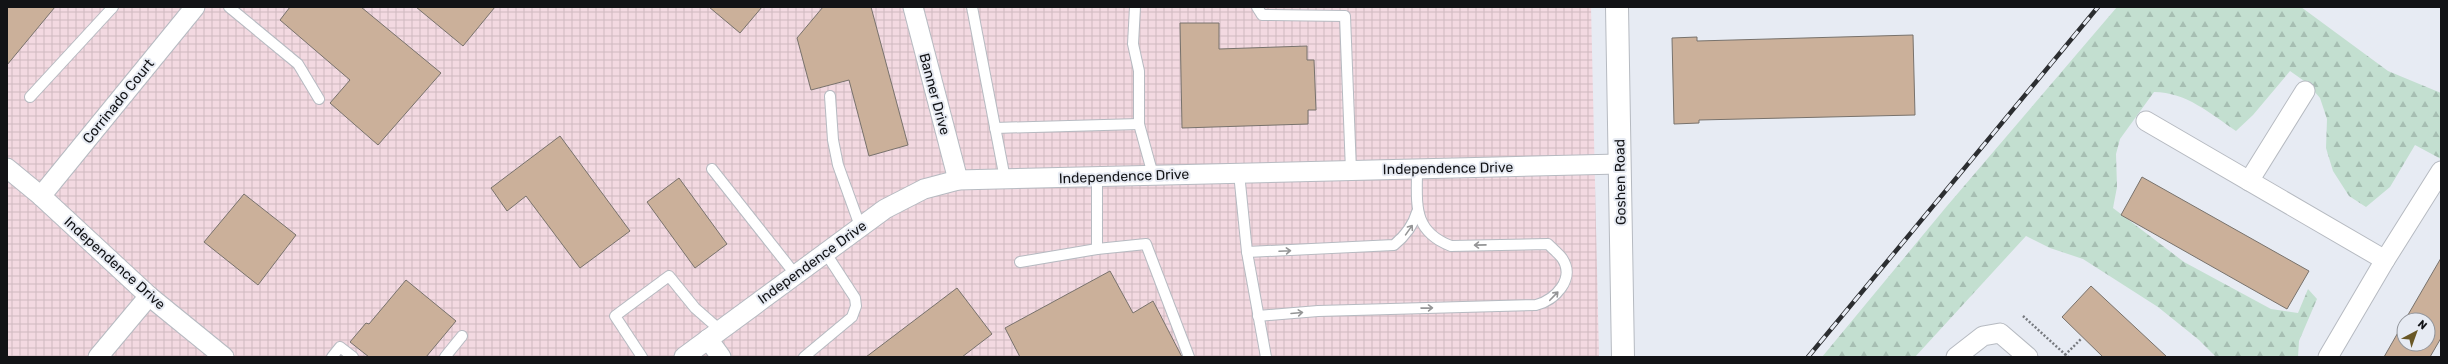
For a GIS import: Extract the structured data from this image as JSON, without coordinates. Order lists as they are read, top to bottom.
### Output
{
  "streets": {
    "main road": ["Goshen Road"],
    "street": ["Banner Drive", "Corrinado Court", "Independence Drive"]
  },
  "crossings": [
    ["Banner Drive", "Independence Drive"],
    ["Corrinado Court", "Independence Drive"],
    ["Independence Drive", "Goshen Road"]
  ],
  "north": "top right"
}
